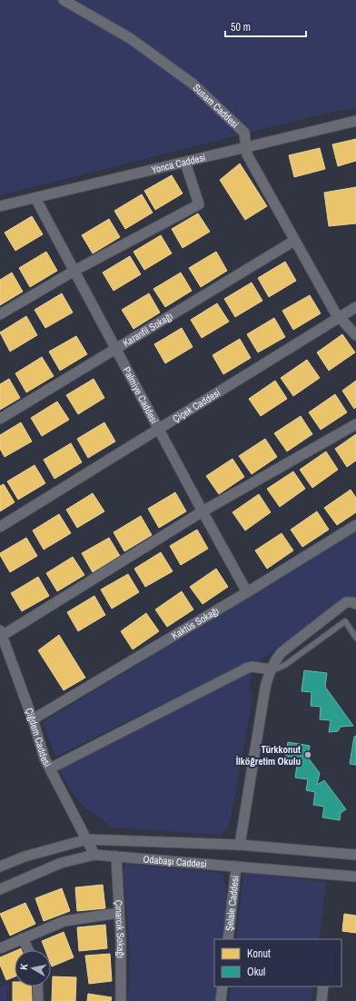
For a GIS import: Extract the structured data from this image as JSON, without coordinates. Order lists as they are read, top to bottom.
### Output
{
  "streets": {
    "street": [
      "Susam Caddesi",
      "Yonca Caddesi",
      "Karanfil Sokağı",
      "Palmiye Caddesi",
      "Çiçek Caddesi",
      "Kaktüs Sokağı",
      "Çiğdem Caddesi",
      "Odabaşı Caddesi",
      "Şelale Caddesi",
      "Çınarcık Sokağı"
    ]
  },
  "crossings": [
    ["Susam Caddesi", "Yonca Caddesi"],
    ["Susam Caddesi", "Karanfil Sokağı"],
    ["Susam Caddesi", "Çiçek Caddesi"],
    ["Yonca Caddesi", "Palmiye Caddesi"],
    ["Karanfil Sokağı", "Palmiye Caddesi"],
    ["Palmiye Caddesi", "Çiçek Caddesi"],
    ["Palmiye Caddesi", "Kaktüs Sokağı"],
    ["Kaktüs Sokağı", "Çiğdem Caddesi"],
    ["Çiğdem Caddesi", "Odabaşı Caddesi"],
    ["Odabaşı Caddesi", "Şelale Caddesi"],
    ["Odabaşı Caddesi", "Çınarcık Sokağı"]
  ],
  "places": ["Türkkonut İlköğretim Okulu"],
  "legend": ["Konut", "Okul"],
  "scale_bar": "50 m",
  "north": "left"
}
